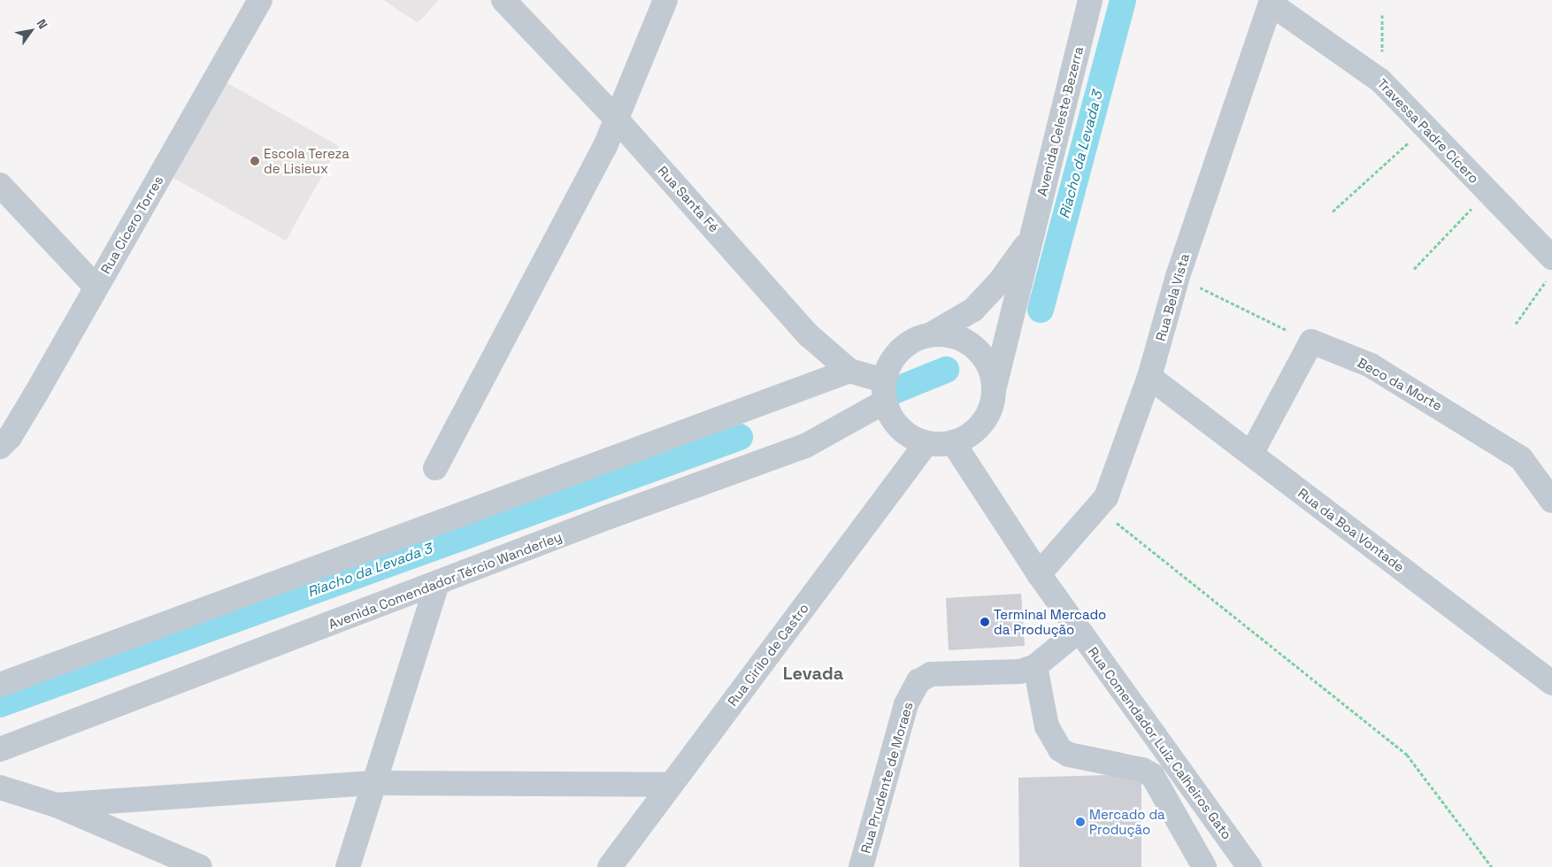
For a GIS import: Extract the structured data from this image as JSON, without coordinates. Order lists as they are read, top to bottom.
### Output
{
  "streets": {
    "street": [
      "Avenida Celeste Bezerra",
      "Travessa Padre Cícero",
      "Rua Santa Fé",
      "Rua Cícero Torres",
      "Rua Bela Vista",
      "Beco da Morte",
      "Rua da Boa Vontade",
      "Avenida Comendador Tércio Wanderley",
      "Rua Cirilo de Castro",
      "Rua Comendador Luiz Calheiros Gato",
      "Rua Prudente de Moraes"
    ]
  },
  "crossings": [
    ["Avenida Celeste Bezerra", "Rua Santa Fé"],
    ["Avenida Celeste Bezerra", "Avenida Comendador Tércio Wanderley"],
    ["Avenida Celeste Bezerra", "Rua Cirilo de Castro"],
    ["Avenida Celeste Bezerra", "Rua Comendador Luiz Calheiros Gato"],
    ["Travessa Padre Cícero", "Rua Bela Vista"],
    ["Rua Santa Fé", "Avenida Comendador Tércio Wanderley"],
    ["Rua Santa Fé", "Rua Cirilo de Castro"],
    ["Rua Santa Fé", "Rua Comendador Luiz Calheiros Gato"],
    ["Rua Bela Vista", "Rua da Boa Vontade"],
    ["Rua Bela Vista", "Rua Comendador Luiz Calheiros Gato"],
    ["Avenida Comendador Tércio Wanderley", "Rua Cirilo de Castro"],
    ["Avenida Comendador Tércio Wanderley", "Rua Comendador Luiz Calheiros Gato"],
    ["Rua Cirilo de Castro", "Rua Comendador Luiz Calheiros Gato"],
    ["Rua Comendador Luiz Calheiros Gato", "Rua Prudente de Moraes"]
  ],
  "districts": ["Levada"],
  "water": ["Riacho da Levada 3"],
  "places": ["Escola Tereza de Lisieux", "Terminal Mercado da Produção", "Mercado da Produção"],
  "north": "top right"
}
